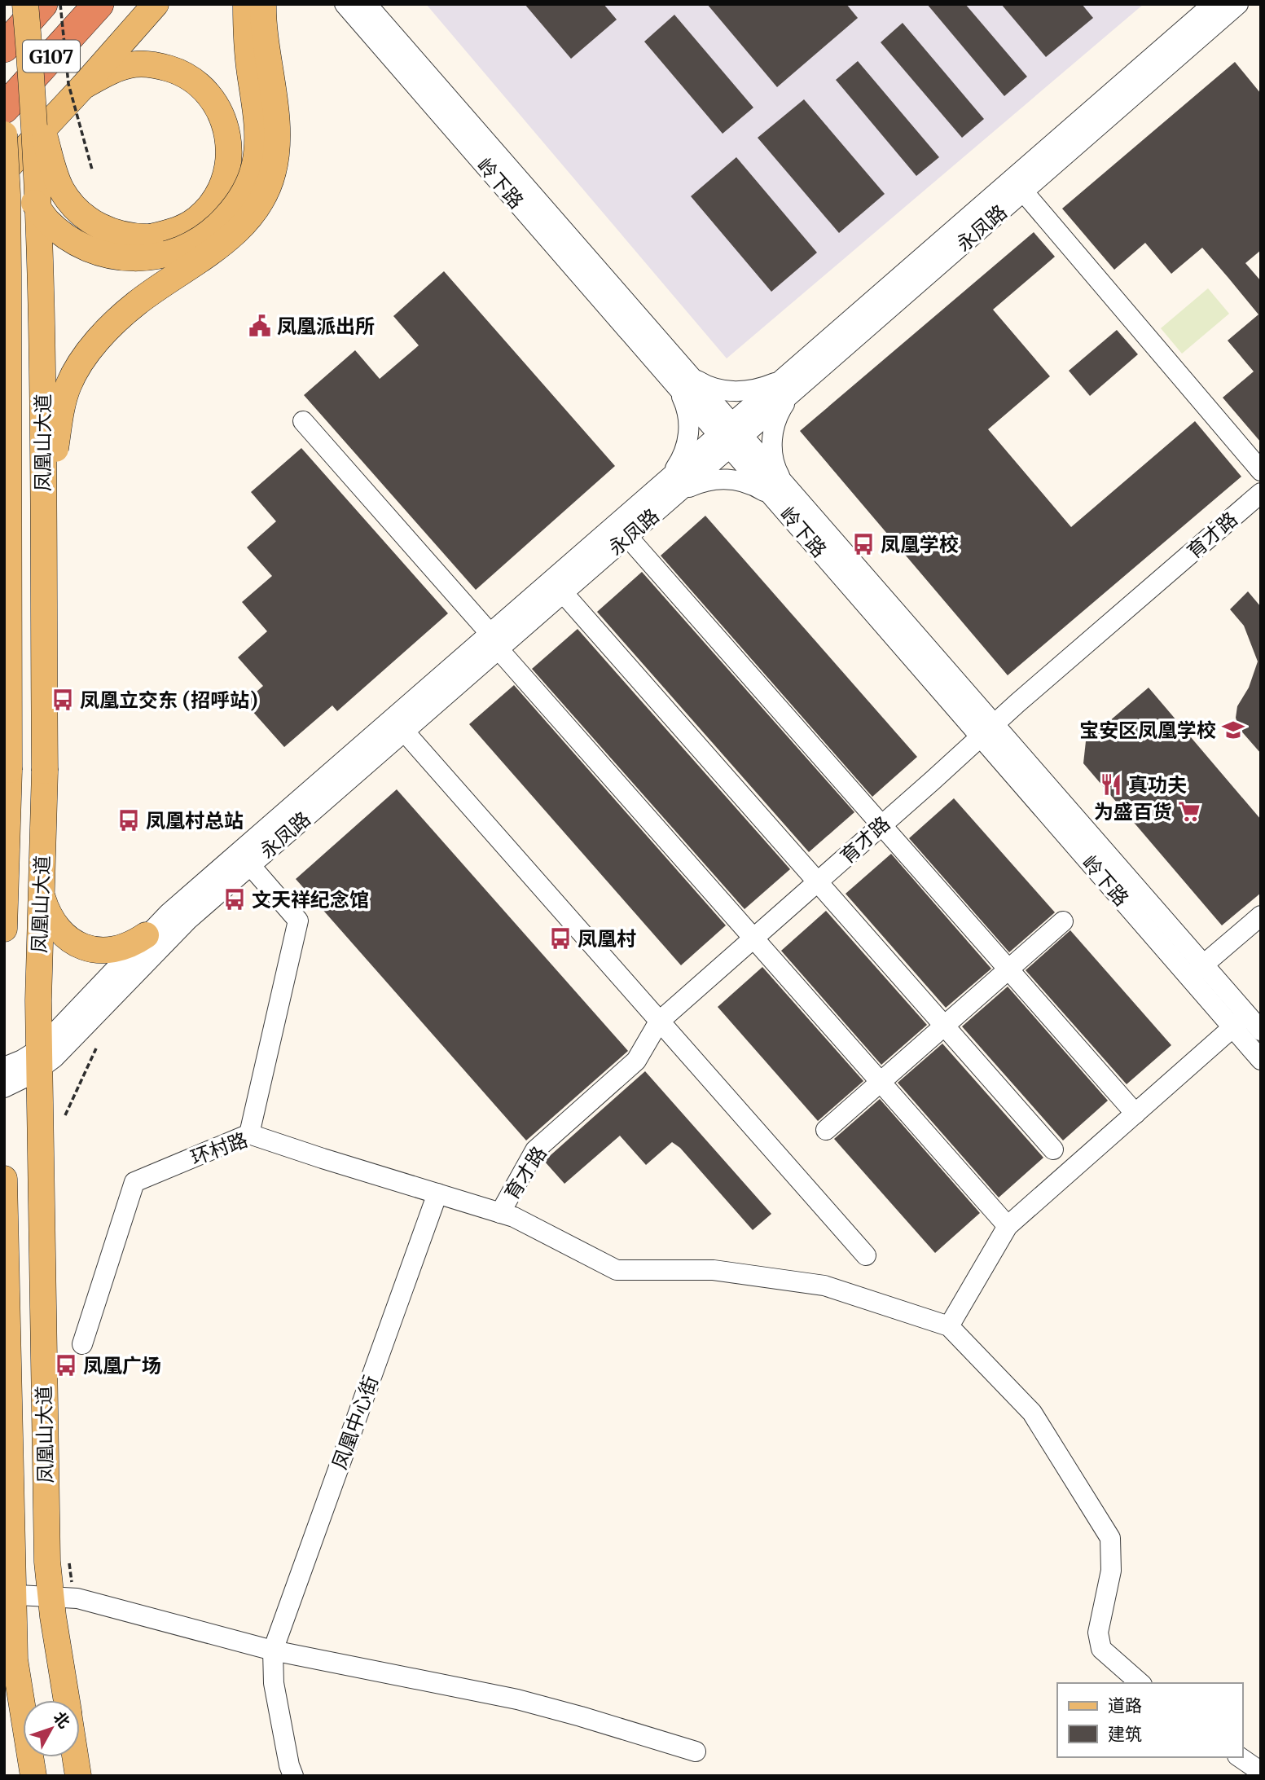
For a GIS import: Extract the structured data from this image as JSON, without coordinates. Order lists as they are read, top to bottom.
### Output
{
  "streets": {
    "highway": ["G107"],
    "main road": ["凤凰山大道"],
    "street": [
      "岭下路",
      "永凤路",
      "育才路",
      "环村路",
      "凤凰中心街"
    ]
  },
  "crossings": [
    ["岭下路", "永凤路"],
    ["岭下路", "育才路"],
    ["永凤路", "凤凰山大道"],
    ["育才路", "环村路"],
    ["环村路", "凤凰中心街"]
  ],
  "places": {
    "public building": ["凤凰派出所"],
    "bus stop": [
      "凤凰学校",
      "凤凰立交东 (招呼站)",
      "凤凰村总站",
      "文天祥纪念馆",
      "凤凰村",
      "凤凰广场"
    ],
    "school or university": ["宝安区凤凰学校"],
    "restaurant": ["真功夫"],
    "supermarket": ["为盛百货"]
  },
  "legend": ["道路", "建筑"],
  "north": "top right"
}
